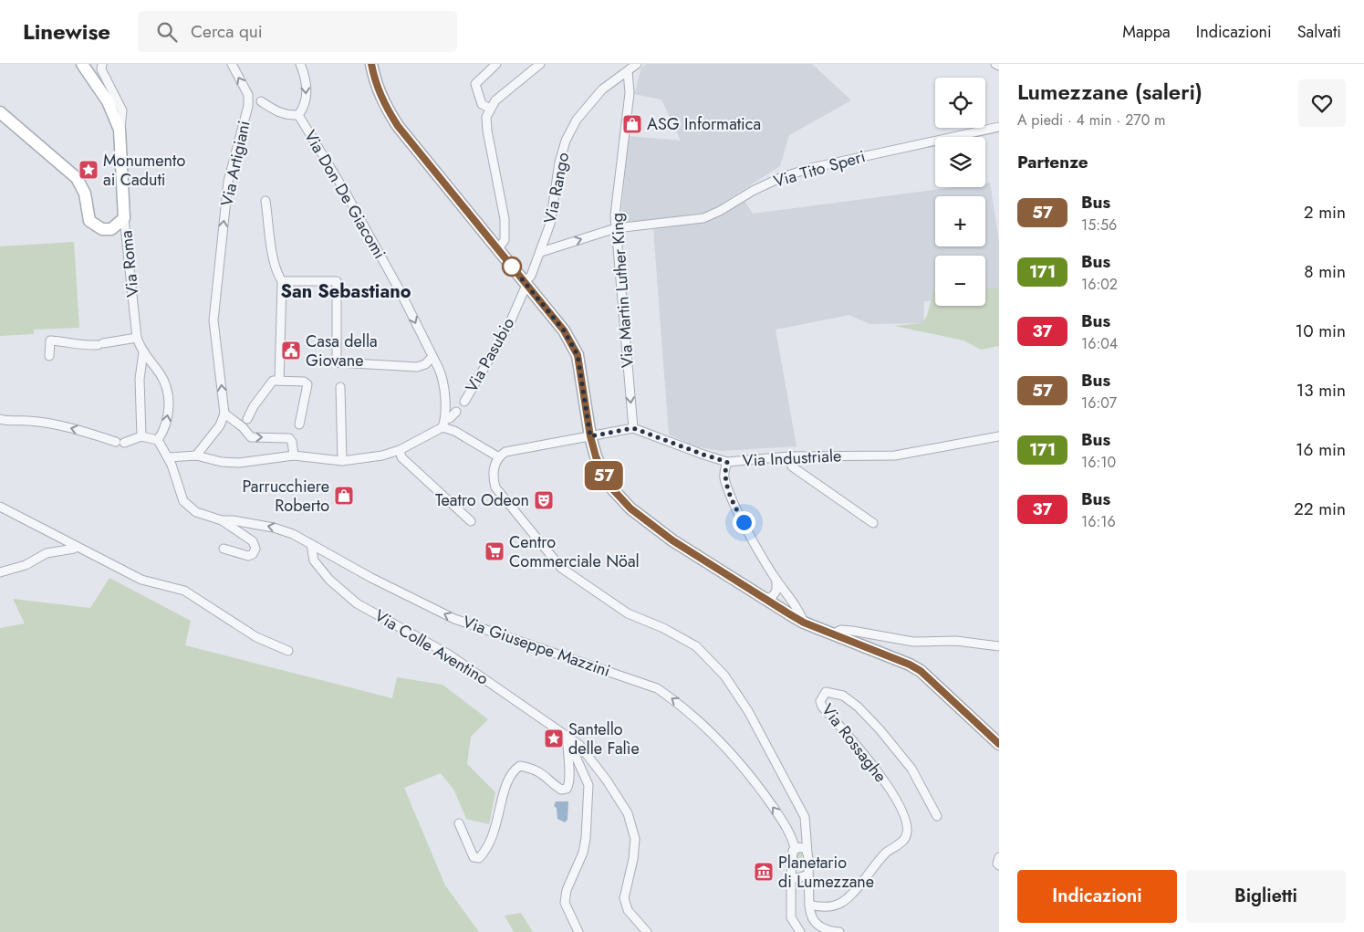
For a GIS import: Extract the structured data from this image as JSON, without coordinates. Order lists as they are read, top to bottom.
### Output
{
  "streets": {
    "main road": ["Via Roma"],
    "street": [
      "Via Artigiani",
      "Via Tito Speri",
      "Via Rango",
      "Via Don De Giacomi",
      "Via Martin Luther King",
      "Via Pasubio",
      "Via Industriale",
      "Via Giuseppe Mazzini",
      "Via Colle Aventino",
      "Via Rossaghe"
    ]
  },
  "crossings": [
    ["Via Tito Speri", "Via Rango"],
    ["Via Tito Speri", "Via Martin Luther King"],
    ["Via Rango", "Via Martin Luther King"],
    ["Via Rango", "Via Pasubio"],
    ["Via Martin Luther King", "Via Industriale"],
    ["Via Giuseppe Mazzini", "Via Colle Aventino"]
  ],
  "one_way": ["Via Don De Giacomi", "Via Martin Luther King", "Via Giuseppe Mazzini"],
  "districts": ["San Sebastiano"],
  "places": {
    "shop": ["ASG Informatica", "Parrucchiere Roberto"],
    "place": ["Monumento ai Caduti", "Santello delle Falìe"],
    "public building": ["Casa della Giovane"],
    "theatre": ["Teatro Odeon"],
    "supermarket": ["Centro Commerciale Nöal"],
    "museum": ["Planetario di Lumezzane"]
  },
  "lines": ["bus line 57"],
  "page": {
    "header": "Linewise",
    "search": "Cerca qui",
    "nav": ["Mappa", "Indicazioni", "Salvati"],
    "on_map": "57",
    "heading": [
      ["Lumezzane (saleri)", "A piedi · 4 min · 270 m"],
      "Partenze"
    ],
    "map_buttons": ["+", "−"],
    "list": [
      {
        "mark": "57",
        "name": "Bus",
        "note": "15:56",
        "value": "2 min"
      },
      {
        "mark": "171",
        "name": "Bus",
        "note": "16:02",
        "value": "8 min"
      },
      {
        "mark": "37",
        "name": "Bus",
        "note": "16:04",
        "value": "10 min"
      },
      {
        "mark": "57",
        "name": "Bus",
        "note": "16:07",
        "value": "13 min"
      },
      {
        "mark": "171",
        "name": "Bus",
        "note": "16:10",
        "value": "16 min"
      },
      {
        "mark": "37",
        "name": "Bus",
        "note": "16:16",
        "value": "22 min"
      }
    ],
    "buttons": ["Indicazioni", "Biglietti"]
  }
}
